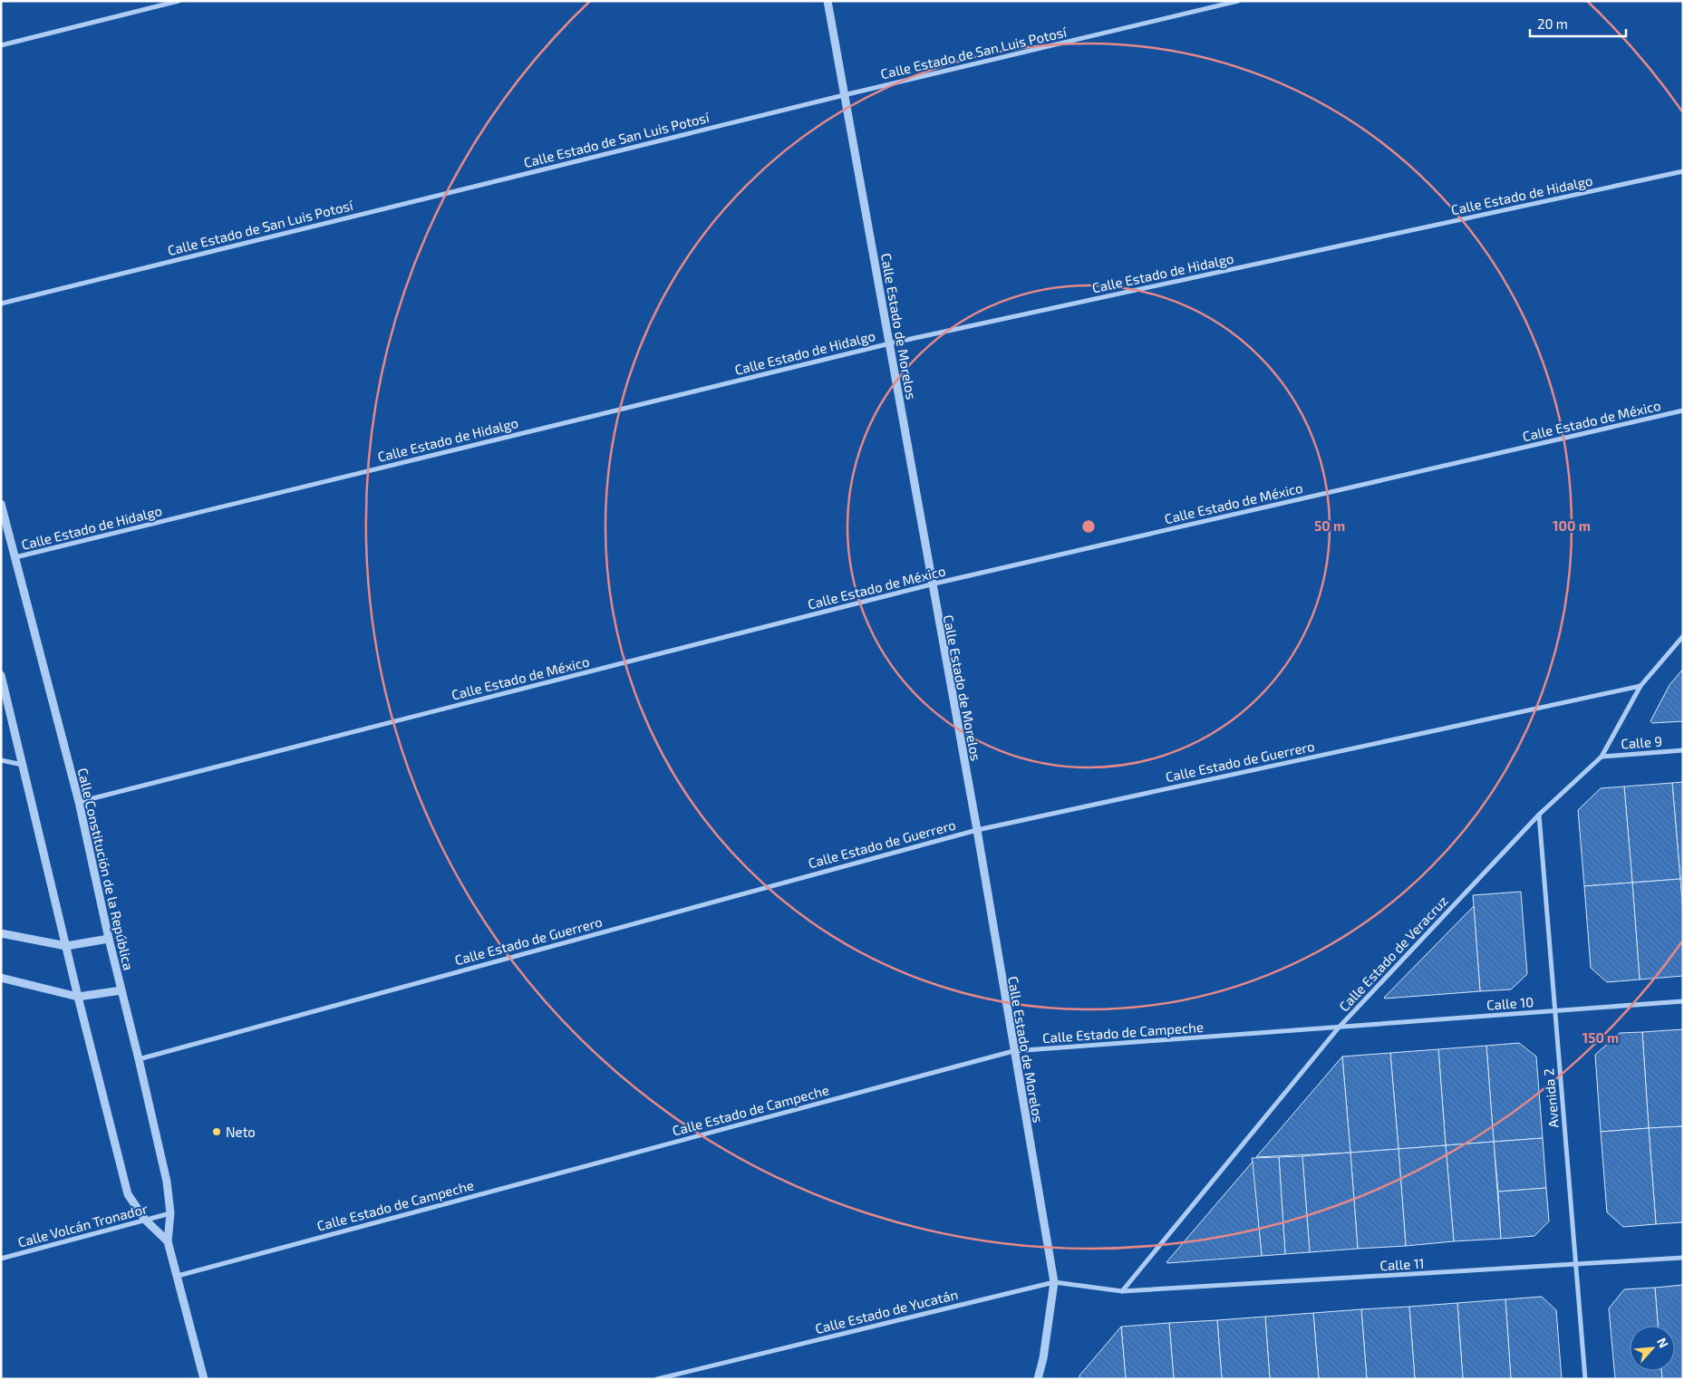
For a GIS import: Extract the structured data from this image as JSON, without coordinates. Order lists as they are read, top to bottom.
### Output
{
  "streets": {
    "street": [
      "Calle Estado de San Luis Potosí",
      "Calle Estado de Hidalgo",
      "Calle Estado de Morelos",
      "Calle Estado de México",
      "Calle 9",
      "Calle Estado de Guerrero",
      "Calle Constitución de la República",
      "Calle Estado de Veracruz",
      "Calle 10",
      "Calle Estado de Campeche",
      "Avenida 2",
      "Calle Volcán Tronador",
      "Calle 11",
      "Calle Estado de Yucatán"
    ]
  },
  "crossings": [
    ["Calle Estado de San Luis Potosí", "Calle Estado de Morelos"],
    ["Calle Estado de Hidalgo", "Calle Estado de Morelos"],
    ["Calle Estado de Hidalgo", "Calle Constitución de la República"],
    ["Calle Estado de Morelos", "Calle Estado de México"],
    ["Calle Estado de Morelos", "Calle Estado de Guerrero"],
    ["Calle Estado de Morelos", "Calle Estado de Campeche"],
    ["Calle Estado de Morelos", "Calle Estado de Yucatán"],
    ["Calle Estado de México", "Calle Constitución de la República"],
    ["Calle 9", "Calle Estado de Veracruz"],
    ["Calle Estado de Guerrero", "Calle Constitución de la República"],
    ["Calle Estado de Guerrero", "Calle Estado de Veracruz"],
    ["Calle Constitución de la República", "Calle Estado de Campeche"],
    ["Calle Constitución de la República", "Calle Volcán Tronador"],
    ["Calle Estado de Veracruz", "Calle 10"],
    ["Calle Estado de Veracruz", "Calle Estado de Campeche"],
    ["Calle Estado de Veracruz", "Avenida 2"],
    ["Calle Estado de Veracruz", "Calle 11"],
    ["Calle Estado de Veracruz", "Calle Estado de Yucatán"],
    ["Calle 10", "Calle Estado de Campeche"],
    ["Calle 10", "Avenida 2"],
    ["Avenida 2", "Calle 11"],
    ["Calle 11", "Calle Estado de Yucatán"]
  ],
  "places": ["Neto"],
  "scale_bar": "20 m",
  "north": "top right",
  "rings": ["50 m", "100 m", "150 m"]
}
